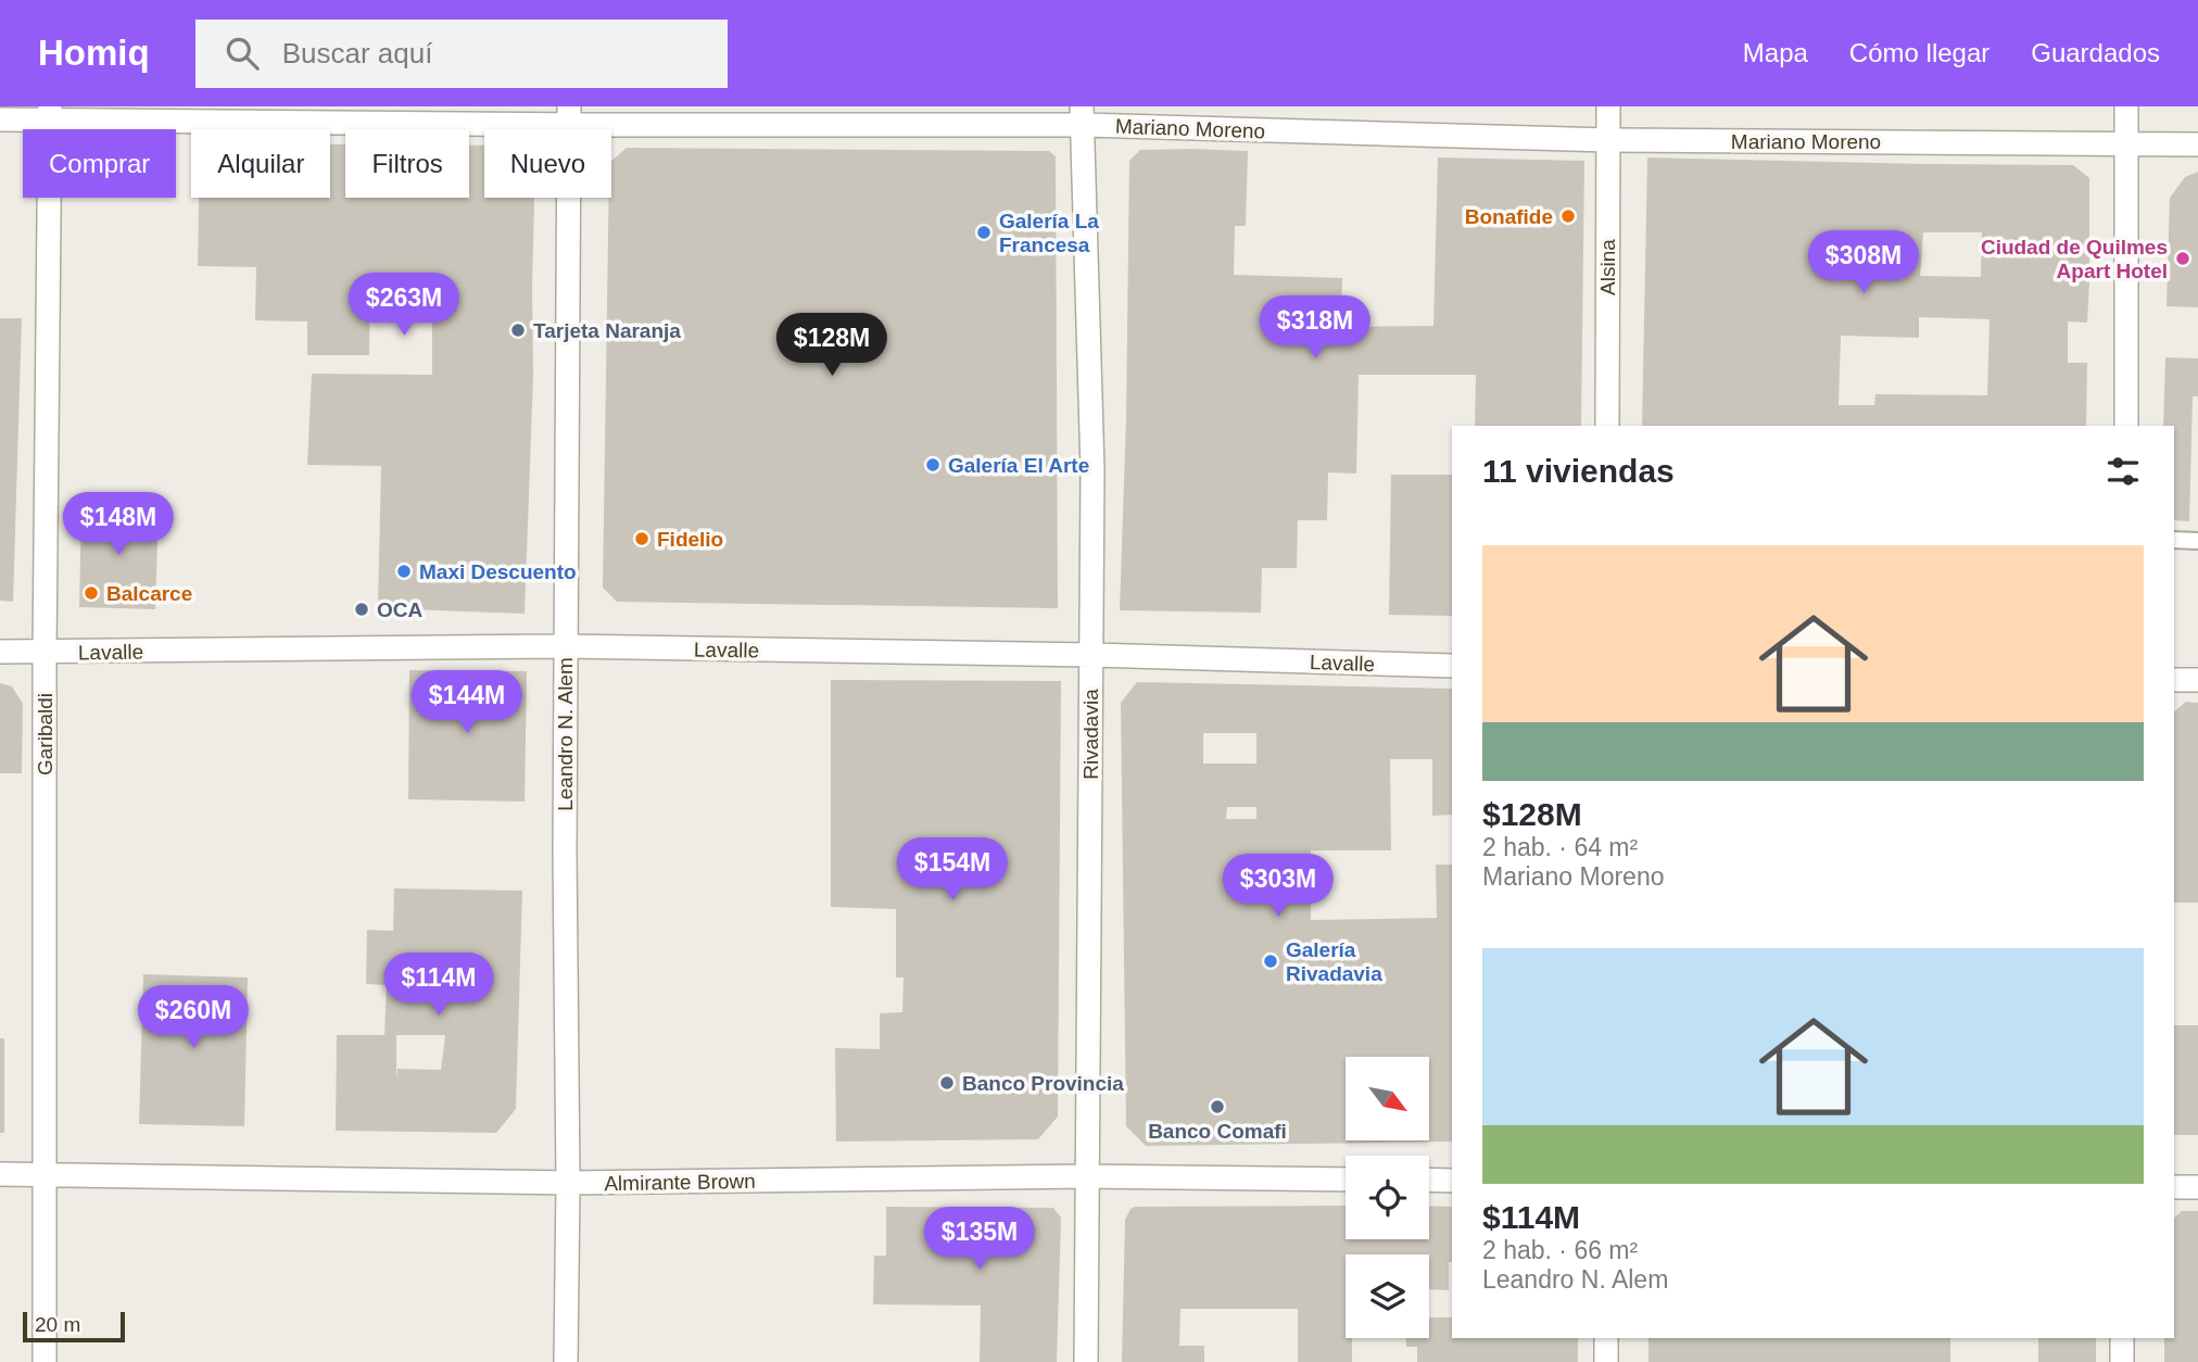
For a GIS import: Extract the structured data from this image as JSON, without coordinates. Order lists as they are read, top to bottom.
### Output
{
  "streets": {
    "street": [
      "Mariano Moreno",
      "Alsina",
      "Lavalle",
      "Garibaldi",
      "Leandro N. Alem",
      "Rivadavia",
      "Almirante Brown"
    ]
  },
  "crossings": [
    ["Mariano Moreno", "Alsina"],
    ["Mariano Moreno", "Garibaldi"],
    ["Mariano Moreno", "Leandro N. Alem"],
    ["Mariano Moreno", "Rivadavia"],
    ["Lavalle", "Garibaldi"],
    ["Lavalle", "Leandro N. Alem"],
    ["Lavalle", "Rivadavia"],
    ["Garibaldi", "Almirante Brown"],
    ["Leandro N. Alem", "Almirante Brown"],
    ["Rivadavia", "Almirante Brown"]
  ],
  "places": [
    "Bonafide",
    "Galería La Francesa",
    "Ciudad de Quilmes Apart Hotel",
    "Tarjeta Naranja",
    "Galería El Arte",
    "Fidelio",
    "Maxi Descuento",
    "Balcarce",
    "OCA",
    "Galería Rivadavia",
    "Banco Provincia",
    "Banco Comafi"
  ],
  "scale_bar": "20 m",
  "north": "bottom right",
  "page": {
    "header": "Homiq",
    "search": "Buscar aquí",
    "nav": ["Mapa", "Cómo llegar", "Guardados"],
    "chip": [
      "Comprar",
      "Alquilar",
      "Filtros",
      "Nuevo"
    ],
    "price": [
      "$308M",
      "$263M",
      "$318M",
      "$128M",
      "$148M",
      "$144M",
      "$154M",
      "$303M",
      "$114M",
      "$260M",
      "$135M"
    ],
    "heading": "11 viviendas",
    "list": [
      {
        "name": "$128M",
        "note": "2 hab. · 64 m² · Mariano Moreno"
      },
      {
        "name": "$114M",
        "note": "2 hab. · 66 m² · Leandro N. Alem"
      }
    ],
    "scale": "20 m"
  }
}
